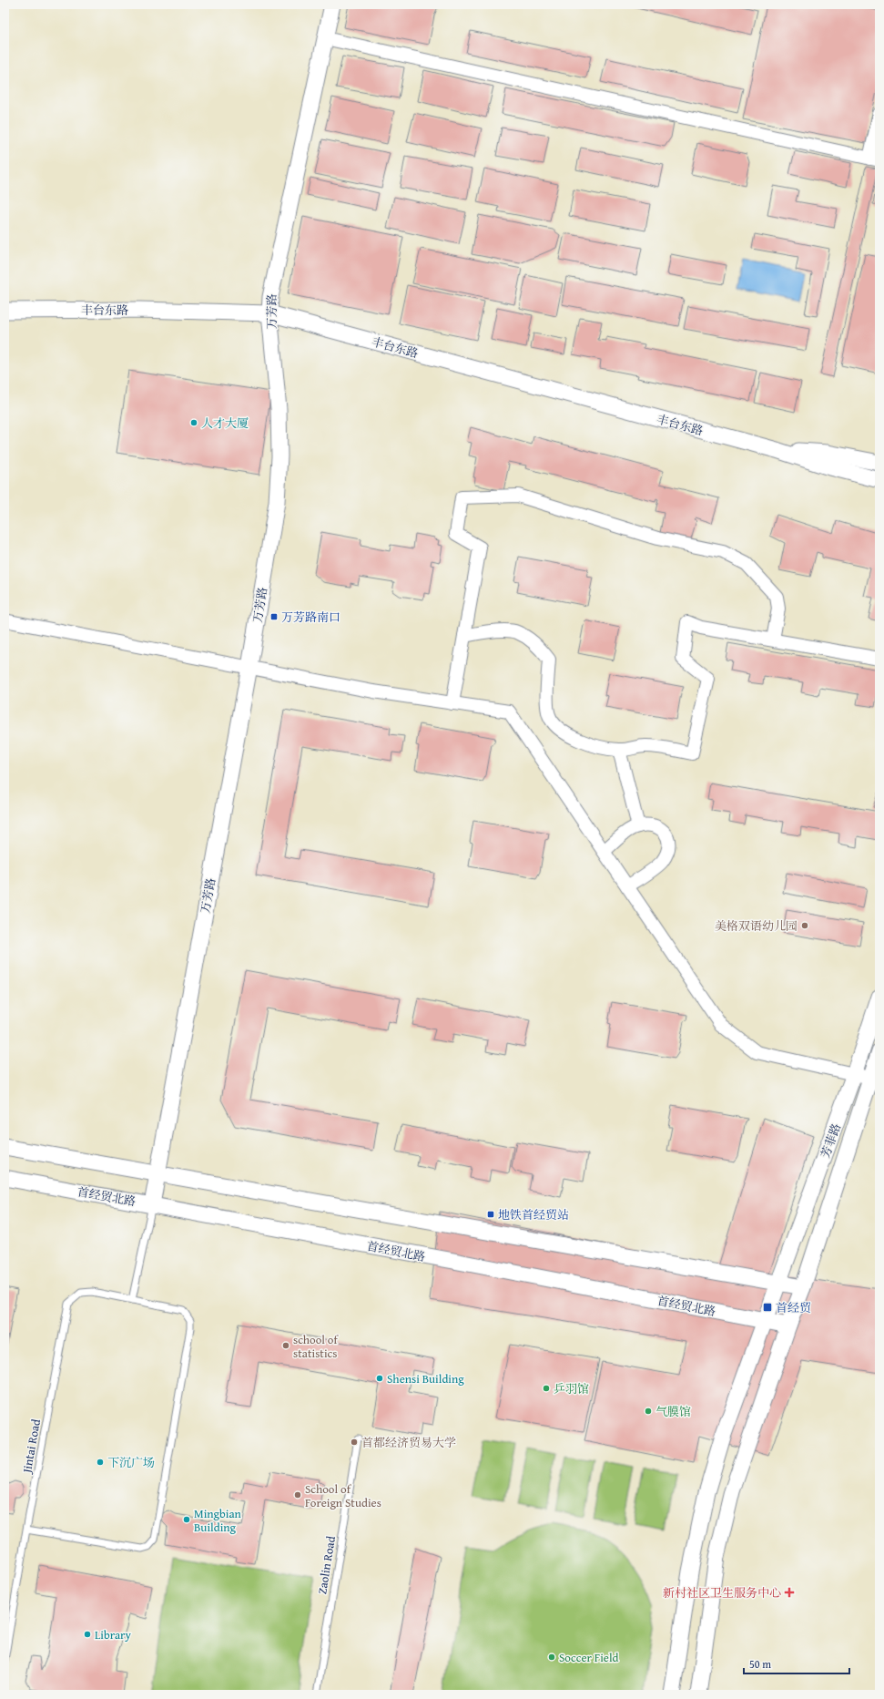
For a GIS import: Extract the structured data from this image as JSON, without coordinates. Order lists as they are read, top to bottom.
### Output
{
  "streets": {
    "street": [
      "丰台东路",
      "万芳路",
      "芳菲路",
      "首经贸北路"
    ],
    "lane": ["Jintai Road", "Zaolin Road"]
  },
  "crossings": [
    ["丰台东路", "万芳路"],
    ["万芳路", "首经贸北路"],
    ["芳菲路", "首经贸北路"]
  ],
  "places": {
    "other": [
      "人才大厦",
      "美格双语幼儿园",
      "school of statistics",
      "Shensi Building",
      "乒羽馆",
      "气膜馆",
      "首都经济贸易大学",
      "下沉广场",
      "School of Foreign Studies",
      "Mingbian Building",
      "Library",
      "Soccer Field"
    ],
    "transit": ["万芳路南口", "地铁首经贸站", "首经贸"],
    "health": ["新村社区卫生服务中心"]
  },
  "scale_bar": "50 m"
}
